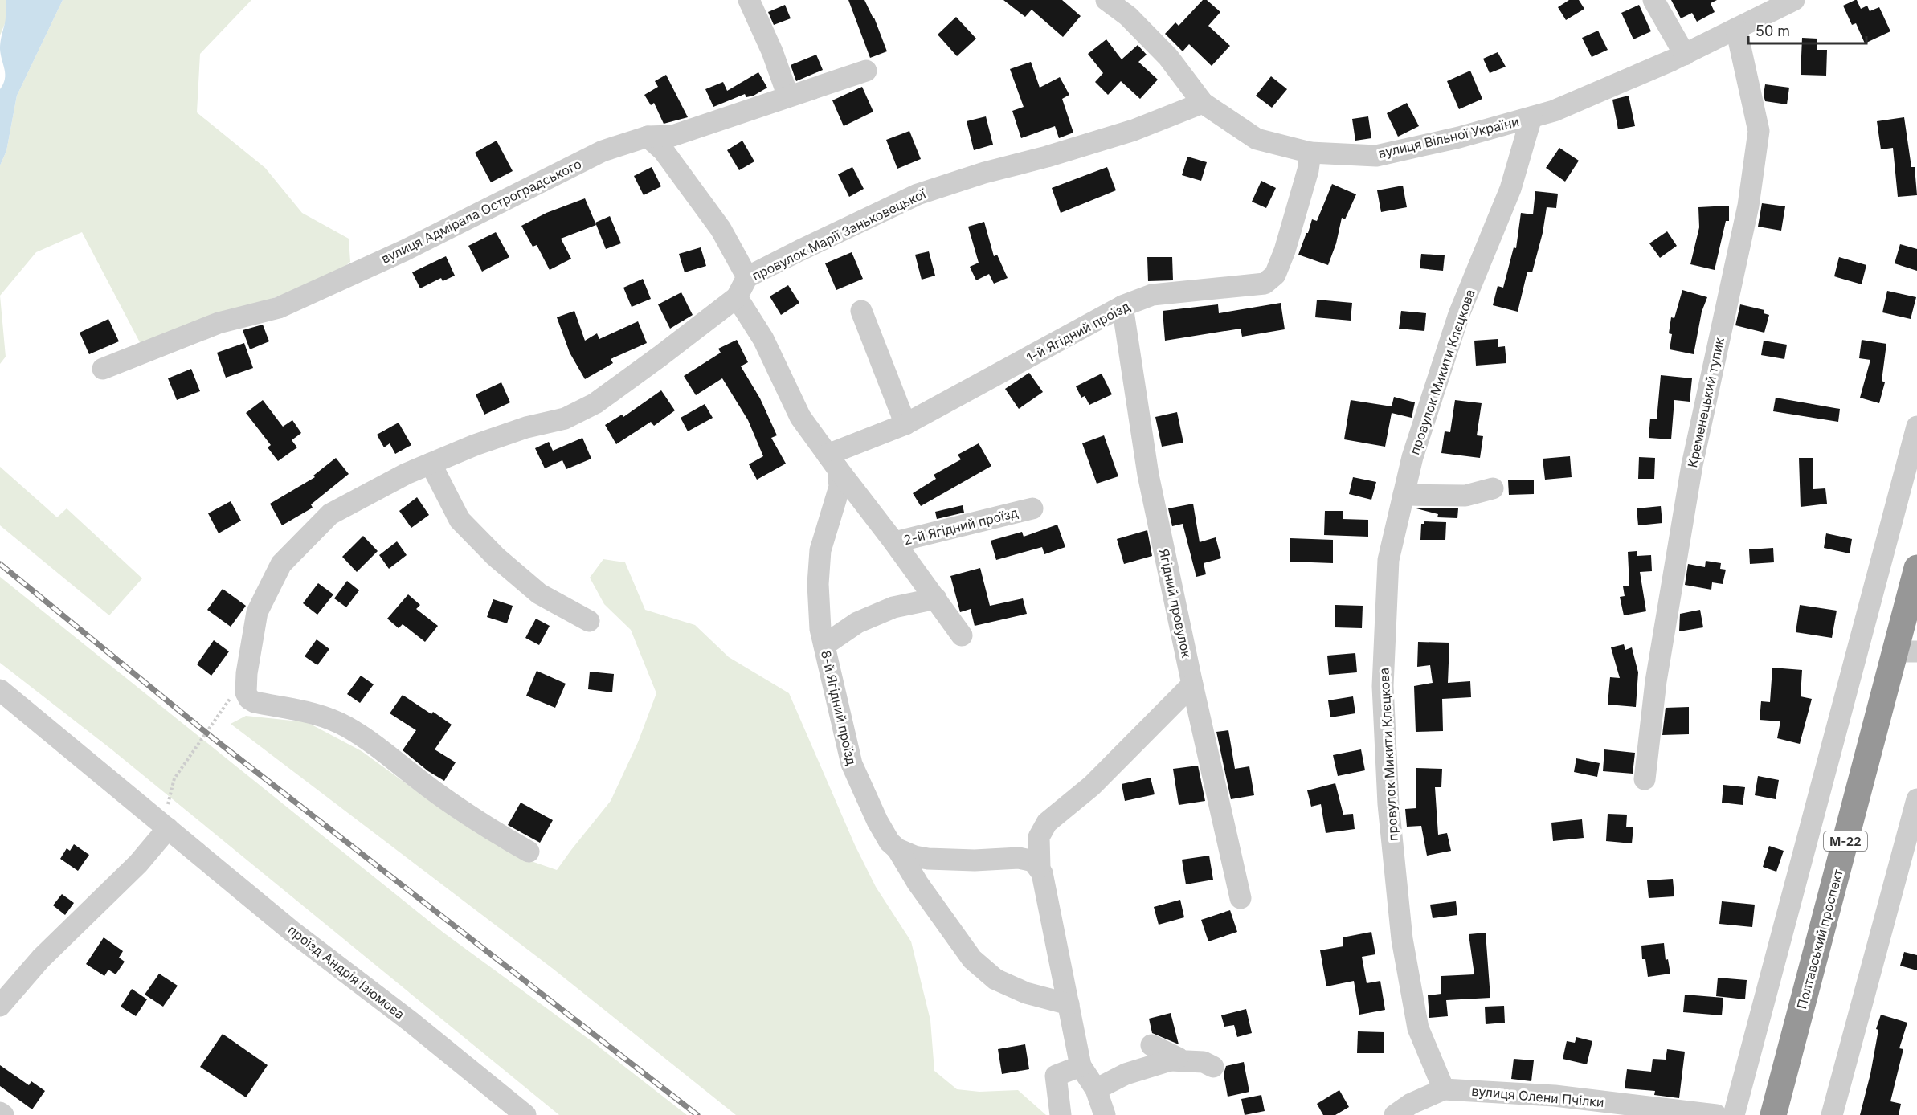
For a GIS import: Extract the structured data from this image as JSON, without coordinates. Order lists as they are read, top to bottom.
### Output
{
  "streets": {
    "highway": ["М-22", "Полтавський проспект"],
    "street": [
      "вулиця Вільної України",
      "вулиця Адмірала Остроградського",
      "провулок Марії Заньковецької",
      "1-й Ягідний проїзд",
      "провулок Микити Клєцкова",
      "Кременецький тупик",
      "2-й Ягідний проїзд",
      "Ягідний провулок",
      "8-й Ягідний проїзд",
      "проїзд Андрія Ізюмова",
      "вулиця Олени Пчілки"
    ]
  },
  "crossings": [
    ["вулиця Вільної України", "провулок Марії Заньковецької"],
    ["вулиця Вільної України", "1-й Ягідний проїзд"],
    ["вулиця Вільної України", "провулок Микити Клєцкова"],
    ["вулиця Вільної України", "Кременецький тупик"],
    ["1-й Ягідний проїзд", "2-й Ягідний проїзд"],
    ["1-й Ягідний проїзд", "Ягідний провулок"],
    ["1-й Ягідний проїзд", "8-й Ягідний проїзд"],
    ["провулок Микити Клєцкова", "вулиця Олени Пчілки"],
    ["2-й Ягідний проїзд", "8-й Ягідний проїзд"]
  ],
  "scale_bar": "50 m"
}
